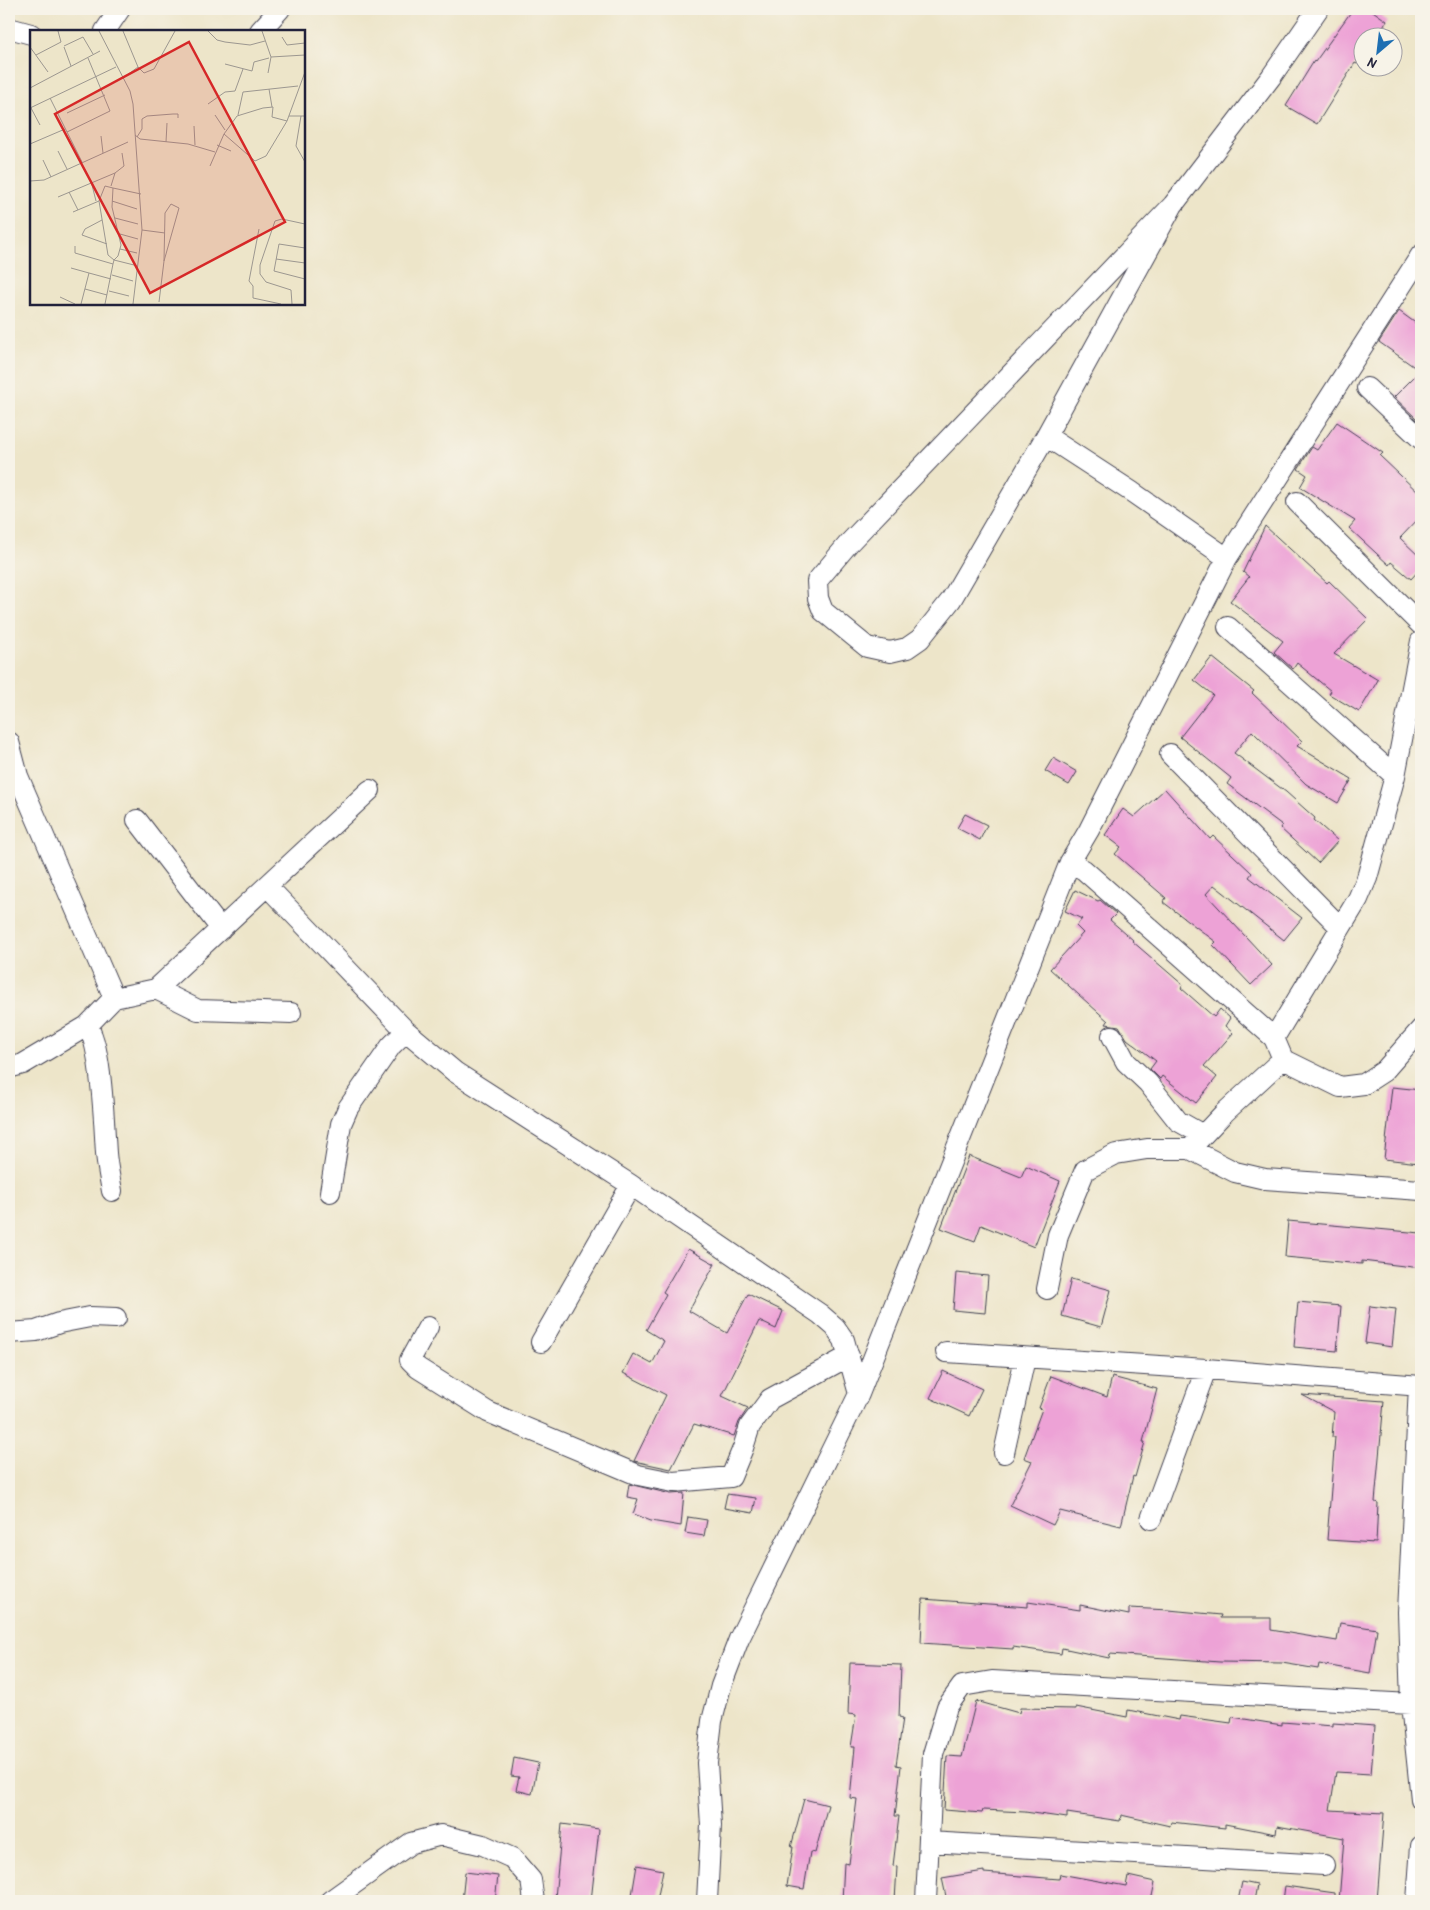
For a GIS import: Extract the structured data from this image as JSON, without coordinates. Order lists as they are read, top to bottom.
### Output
{
  "north": "bottom left"
}
